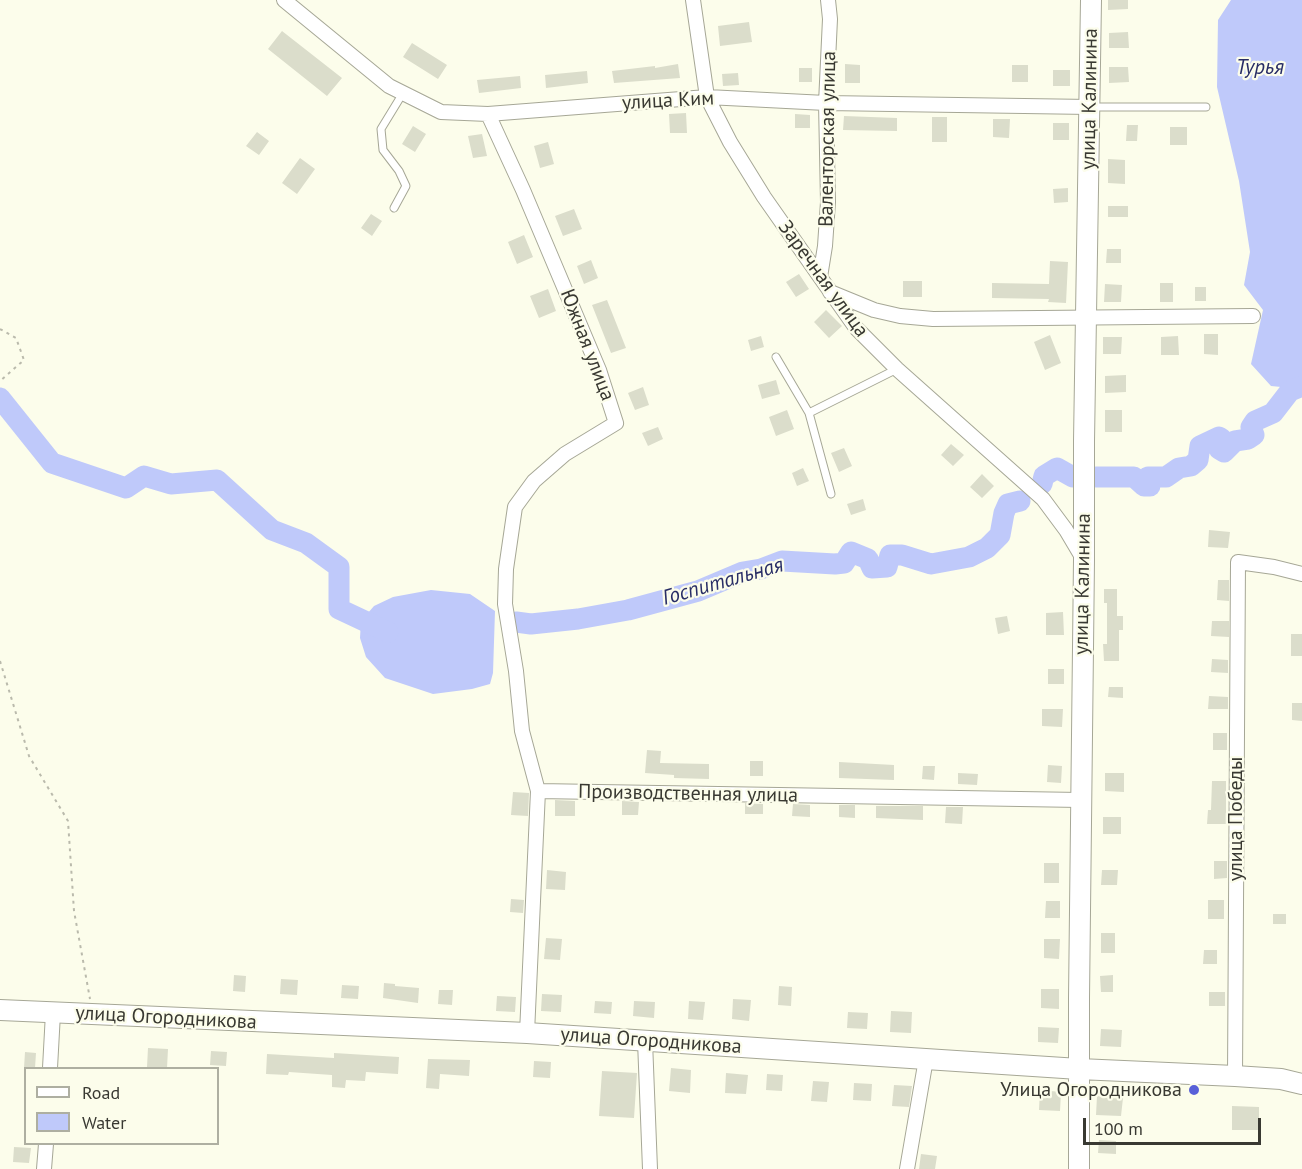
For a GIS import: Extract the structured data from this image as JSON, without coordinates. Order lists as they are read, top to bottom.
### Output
{
  "streets": {
    "street": [
      "улица Калинина",
      "улица Ким",
      "Валенторская улица",
      "Заречная улица",
      "Южная улица",
      "Производственная улица",
      "улица Победы",
      "улица Огородникова"
    ]
  },
  "crossings": [
    ["улица Калинина", "улица Ким"],
    ["улица Калинина", "Заречная улица"],
    ["улица Калинина", "Производственная улица"],
    ["улица Калинина", "улица Огородникова"],
    ["улица Ким", "Валенторская улица"],
    ["улица Ким", "Заречная улица"],
    ["улица Ким", "Южная улица"],
    ["Валенторская улица", "Заречная улица"],
    ["Южная улица", "Производственная улица"],
    ["улица Победы", "улица Огородникова"]
  ],
  "water": ["Турья", "Госпитальная"],
  "places": ["Улица Огородникова"],
  "legend": ["Road", "Water"],
  "scale_bar": "100 m"
}
